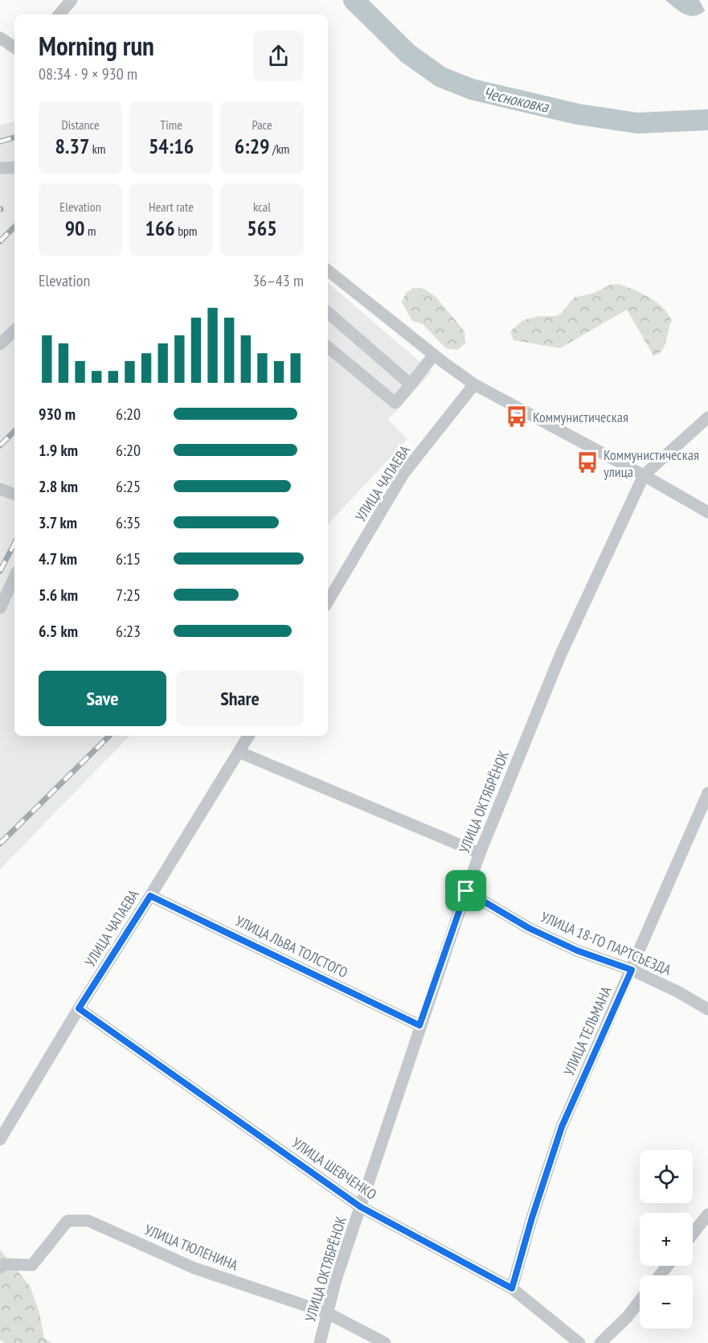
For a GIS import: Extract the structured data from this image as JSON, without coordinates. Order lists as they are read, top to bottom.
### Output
{
  "streets": {
    "street": [
      "УЛИЦА ЧАПАЕВА",
      "УЛИЦА ОКТЯБРЁНОК",
      "УЛИЦА 18-ГО ПАРТСЪЕЗДА",
      "УЛИЦА ЛЬВА ТОЛСТОГО",
      "УЛИЦА ТЕЛЬМАНА",
      "УЛИЦА ШЕВЧЕНКО",
      "УЛИЦА ТЮЛЕНИНА"
    ]
  },
  "crossings": [
    ["УЛИЦА ЧАПАЕВА", "УЛИЦА ЛЬВА ТОЛСТОГО"],
    ["УЛИЦА ЧАПАЕВА", "УЛИЦА ШЕВЧЕНКО"],
    ["УЛИЦА ОКТЯБРЁНОК", "УЛИЦА 18-ГО ПАРТСЪЕЗДА"],
    ["УЛИЦА ОКТЯБРЁНОК", "УЛИЦА ЛЬВА ТОЛСТОГО"],
    ["УЛИЦА ОКТЯБРЁНОК", "УЛИЦА ШЕВЧЕНКО"],
    ["УЛИЦА ОКТЯБРЁНОК", "УЛИЦА ТЮЛЕНИНА"],
    ["УЛИЦА 18-ГО ПАРТСЪЕЗДА", "УЛИЦА ТЕЛЬМАНА"],
    ["УЛИЦА ТЕЛЬМАНА", "УЛИЦА ШЕВЧЕНКО"]
  ],
  "water": ["Чесноковка"],
  "places": {
    "bus stop": ["Коммунистическая", "Коммунистическая улица"]
  },
  "page": {
    "heading": ["Morning run", "08:34 · 9 × 930 m"],
    "stats": [
      ["Distance", "8.37 km"],
      ["Time", "54:16"],
      ["Pace", "6:29 /km"],
      ["Elevation", "90 m"],
      ["Heart rate", "166 bpm"],
      ["kcal", "565"]
    ],
    "chart": ["Elevation", "36–43 m"],
    "list": [
      {
        "name": "930 m",
        "note": "6:20"
      },
      {
        "name": "1.9 km",
        "note": "6:20"
      },
      {
        "name": "2.8 km",
        "note": "6:25"
      },
      {
        "name": "3.7 km",
        "note": "6:35"
      },
      {
        "name": "4.7 km",
        "note": "6:15"
      },
      {
        "name": "5.6 km",
        "note": "7:25"
      },
      {
        "name": "6.5 km",
        "note": "6:23"
      }
    ],
    "buttons": ["Save", "Share"],
    "map_buttons": ["+", "−"]
  }
}
